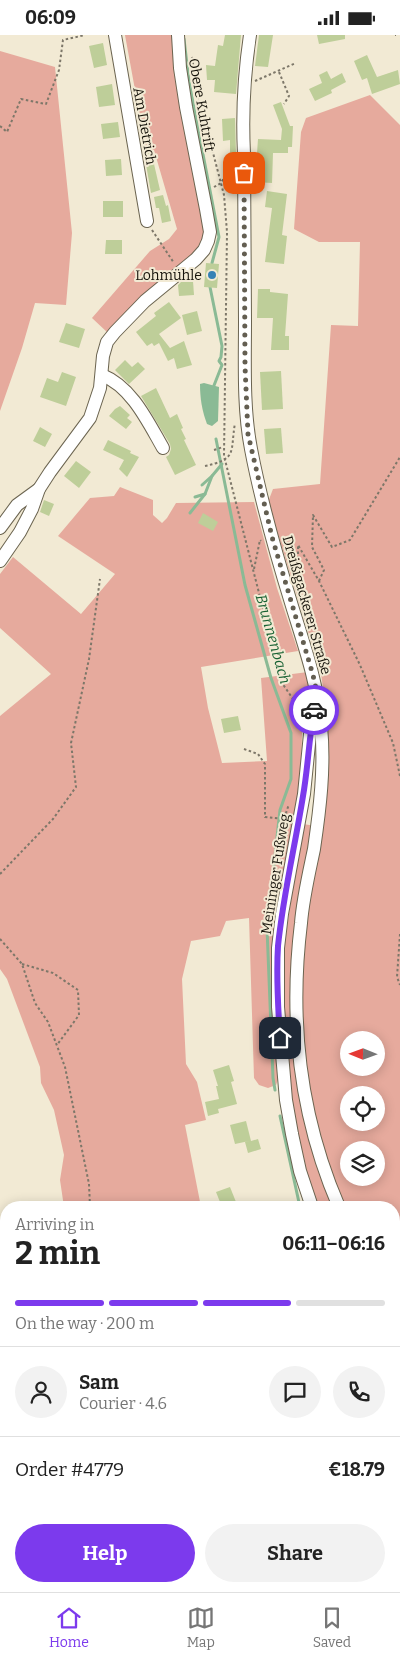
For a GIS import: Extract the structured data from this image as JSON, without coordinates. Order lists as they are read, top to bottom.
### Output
{
  "streets": {
    "street": [
      "Obere Kuhtrift",
      "Am Dietrich",
      "Dreißigackerer Straße",
      "Meininger Fußweg"
    ]
  },
  "crossings": [
    ["Dreißigackerer Straße", "Meininger Fußweg"]
  ],
  "water": ["Brunnenbach"],
  "places": ["Lohmühle"],
  "north": "left",
  "page": {
    "status": "06:09",
    "heading": ["2 min", "Arriving in", "06:11–06:16"],
    "panel": [
      "Sam",
      "Courier · 4.6",
      "Order #4779",
      "€18.79"
    ],
    "bar": "On the way · 200 m",
    "buttons": ["Help", "Share"],
    "tabs": ["Home", "Map", "Saved"]
  }
}
